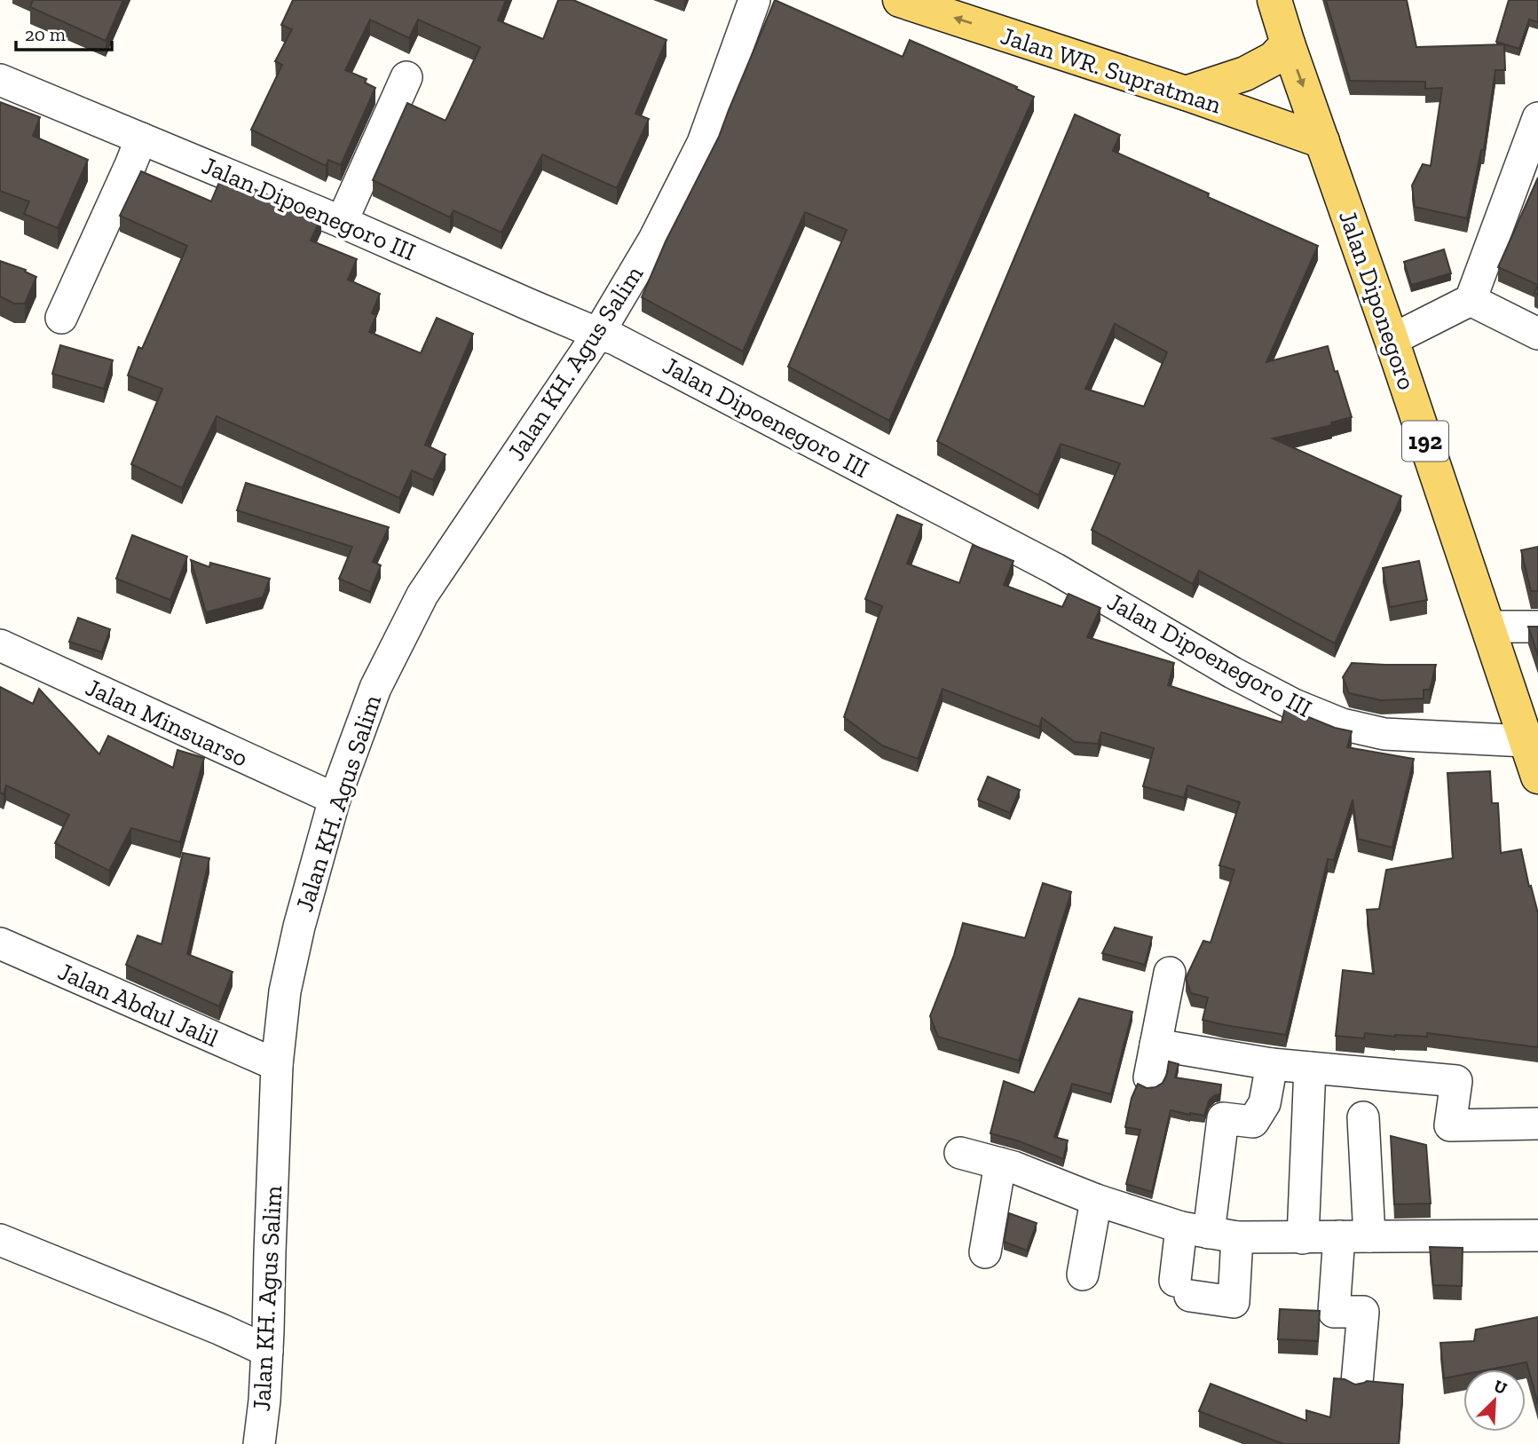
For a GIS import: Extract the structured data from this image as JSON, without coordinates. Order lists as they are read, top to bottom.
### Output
{
  "streets": {
    "main road": ["Jalan WR. Supratman", "Jalan Diponegoro", "192"],
    "street": [
      "Jalan Dipoenegoro III",
      "Jalan KH. Agus Salim",
      "Jalan Minsuarso",
      "Jalan Abdul Jalil"
    ]
  },
  "crossings": [
    ["Jalan WR. Supratman", "Jalan Diponegoro"],
    ["Jalan Dipoenegoro III", "Jalan Diponegoro"],
    ["Jalan Dipoenegoro III", "Jalan KH. Agus Salim"],
    ["Jalan KH. Agus Salim", "Jalan Minsuarso"],
    ["Jalan KH. Agus Salim", "Jalan Abdul Jalil"]
  ],
  "one_way": ["Jalan WR. Supratman"],
  "scale_bar": "20 m",
  "north": "top right"
}
